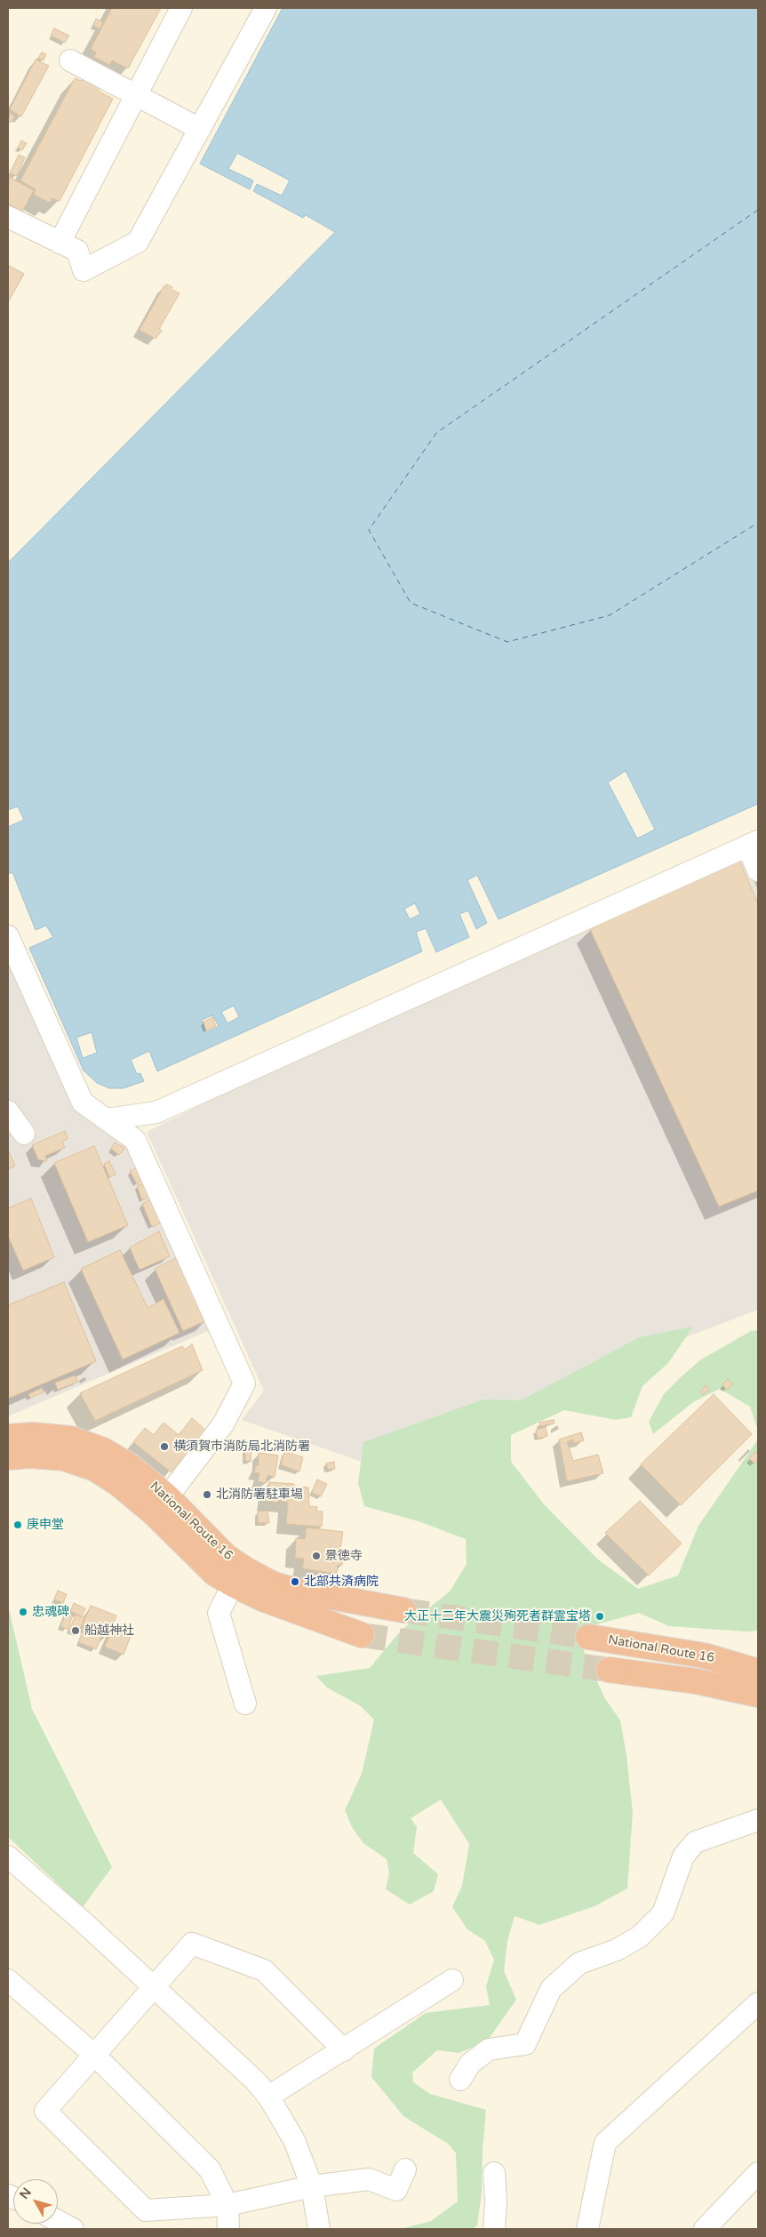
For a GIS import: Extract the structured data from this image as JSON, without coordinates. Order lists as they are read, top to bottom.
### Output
{
  "streets": {
    "highway": ["National Route 16"]
  },
  "places": [
    "横須賀市消防局北消防署",
    "北消防署駐車場",
    "庚申堂",
    "景徳寺",
    "北部共済病院",
    "忠魂碑",
    "大正十二年大震災殉死者群霊宝塔",
    "船越神社"
  ],
  "north": "top left"
}
